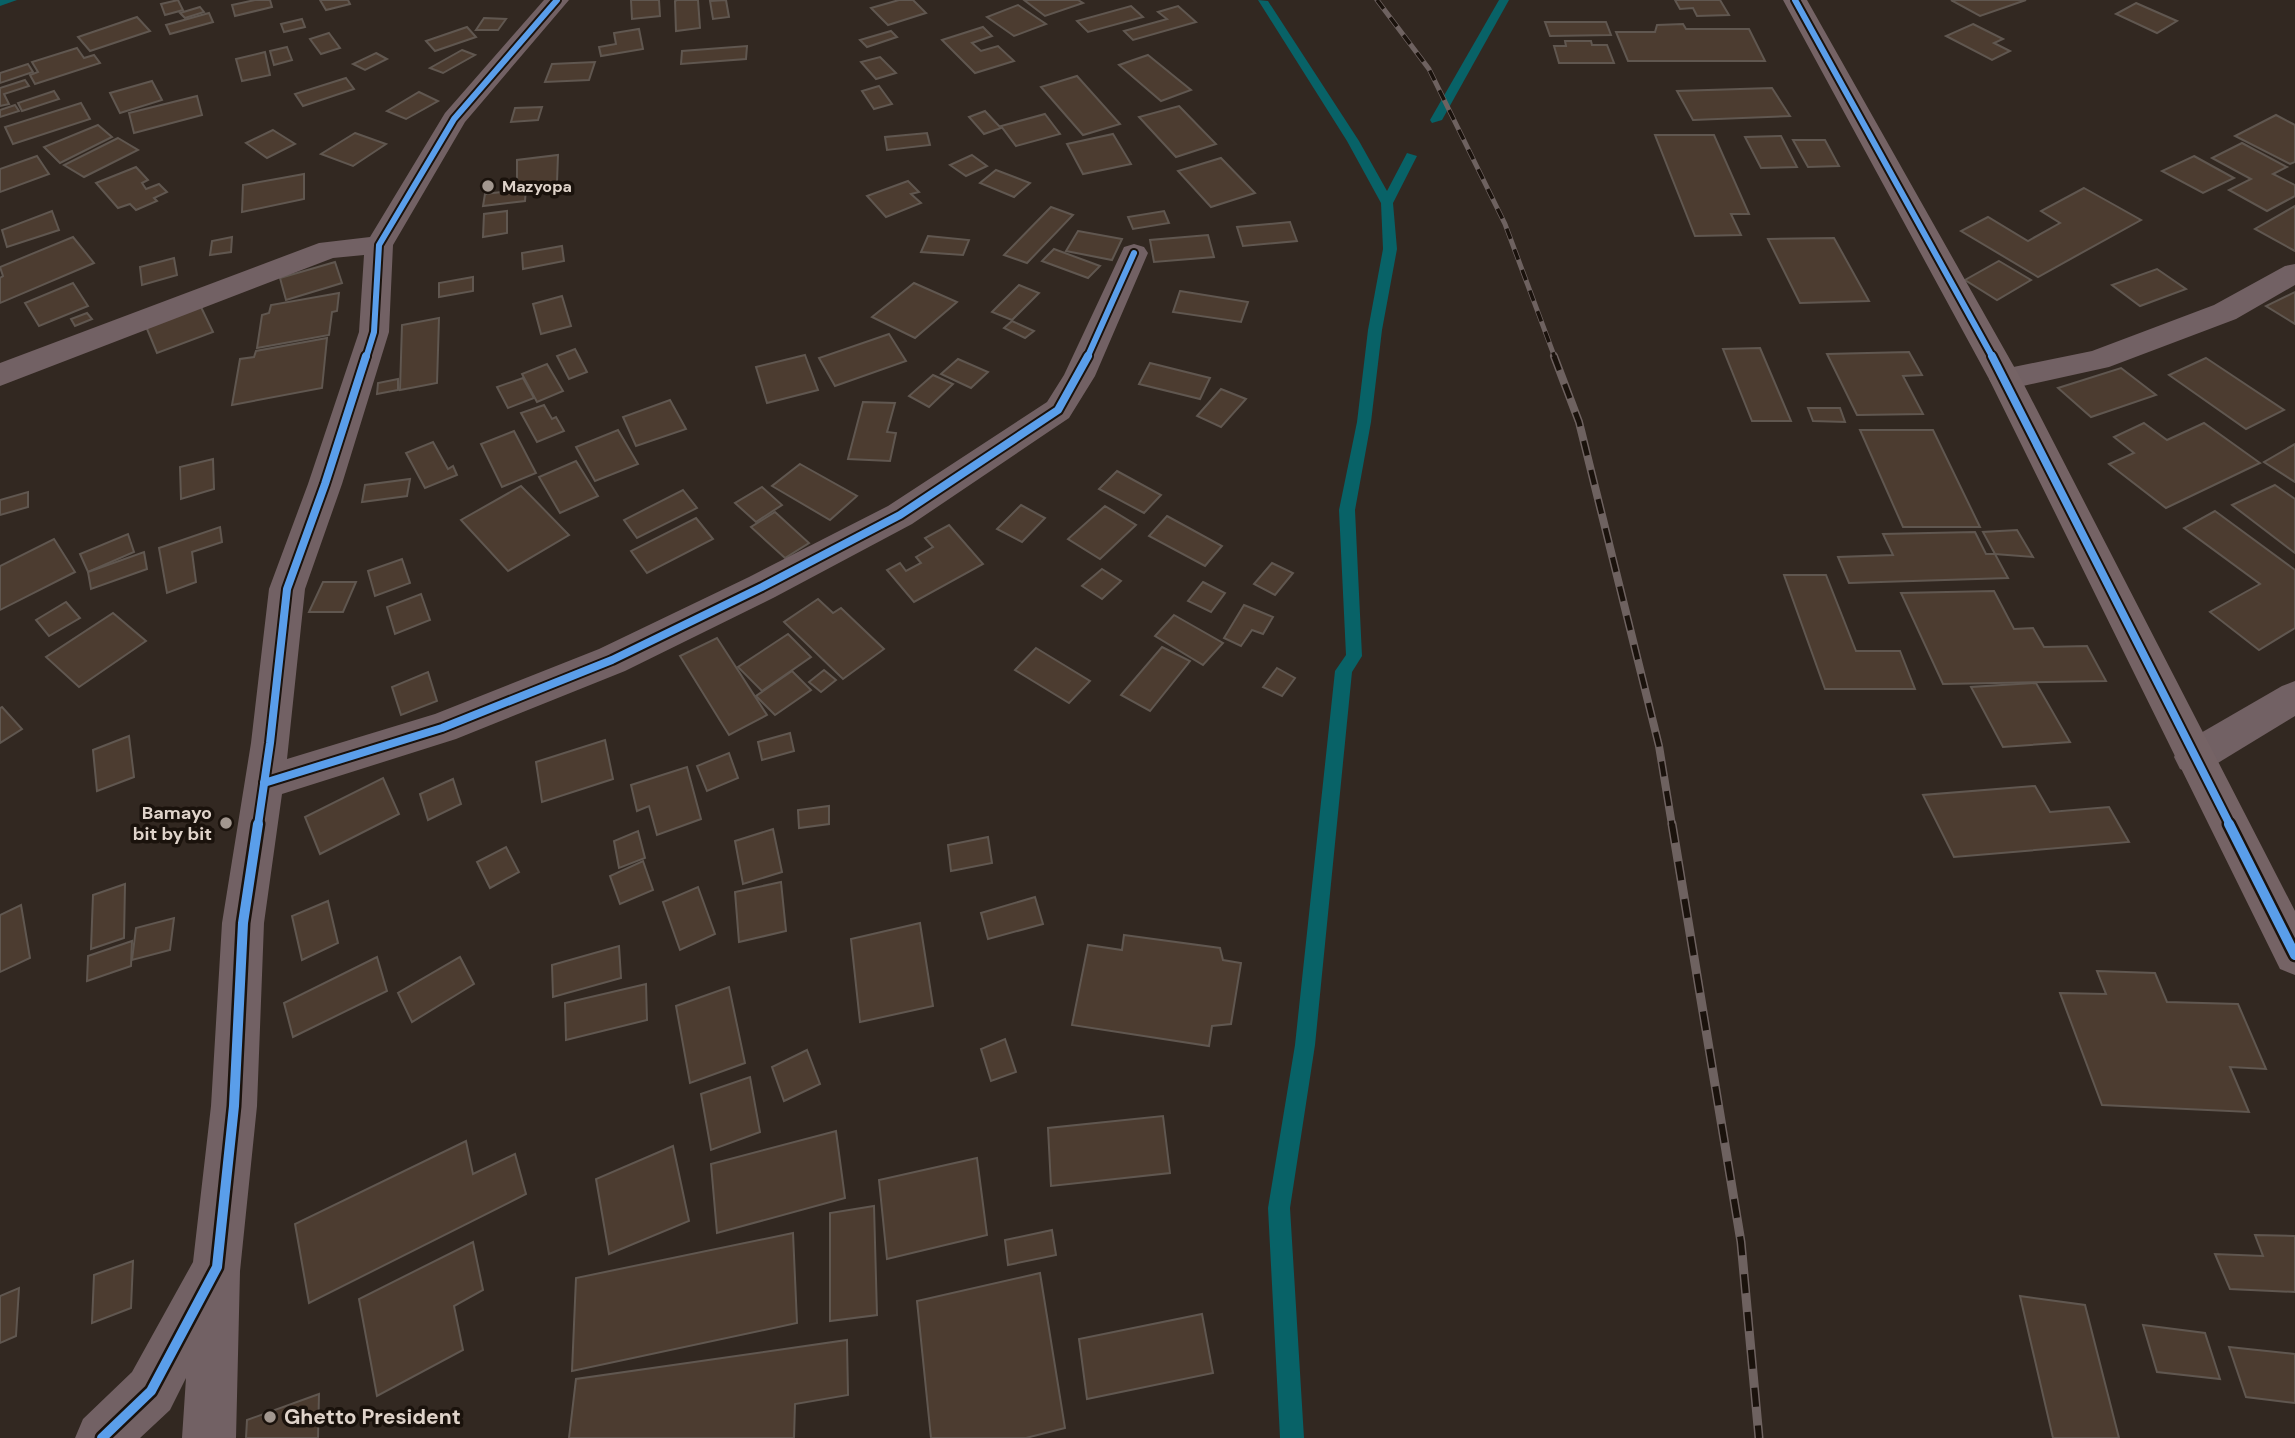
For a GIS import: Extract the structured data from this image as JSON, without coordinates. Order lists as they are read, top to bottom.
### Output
{
  "places": ["Mazyopa", "Bamayo bit by bit", "Ghetto President"]
}
